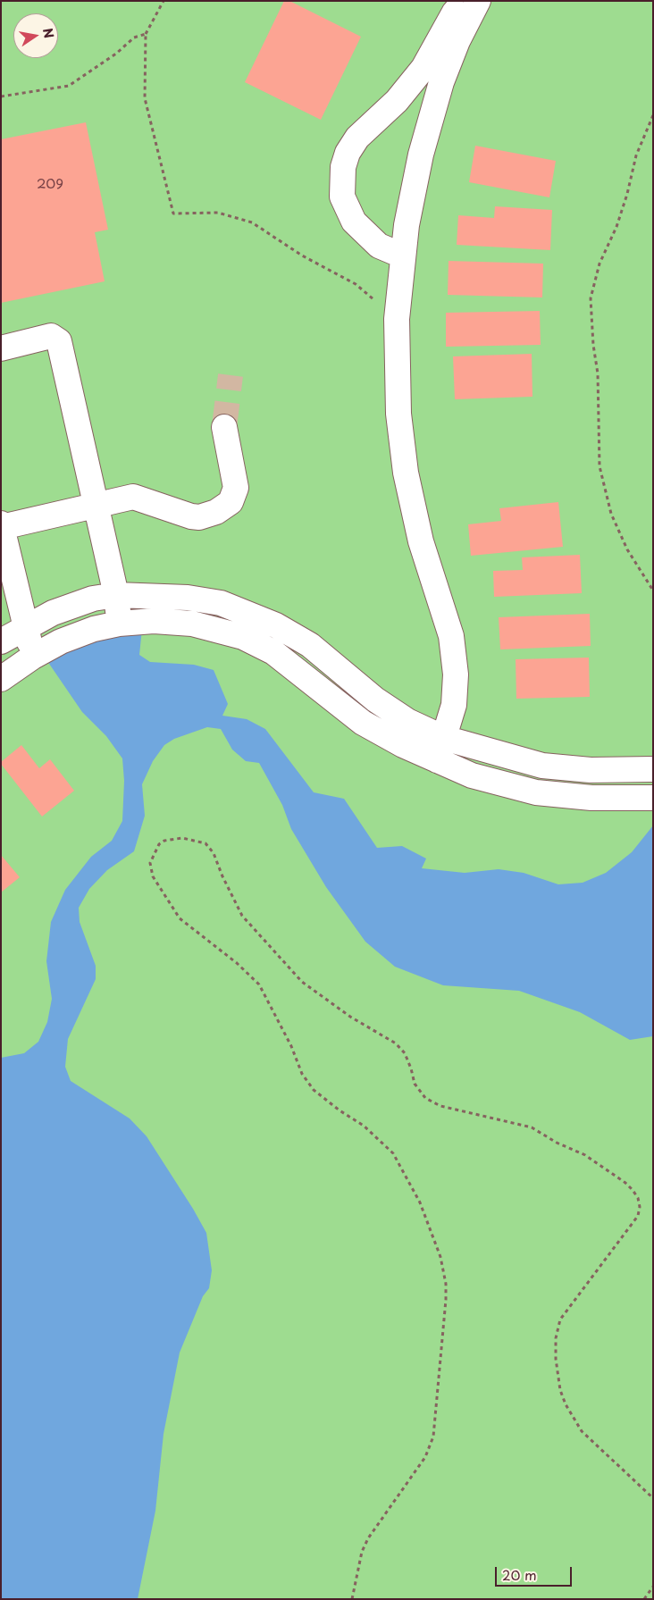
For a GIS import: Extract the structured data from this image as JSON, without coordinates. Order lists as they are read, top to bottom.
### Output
{
  "house_numbers": ["209"],
  "scale_bar": "20 m",
  "north": "right"
}
